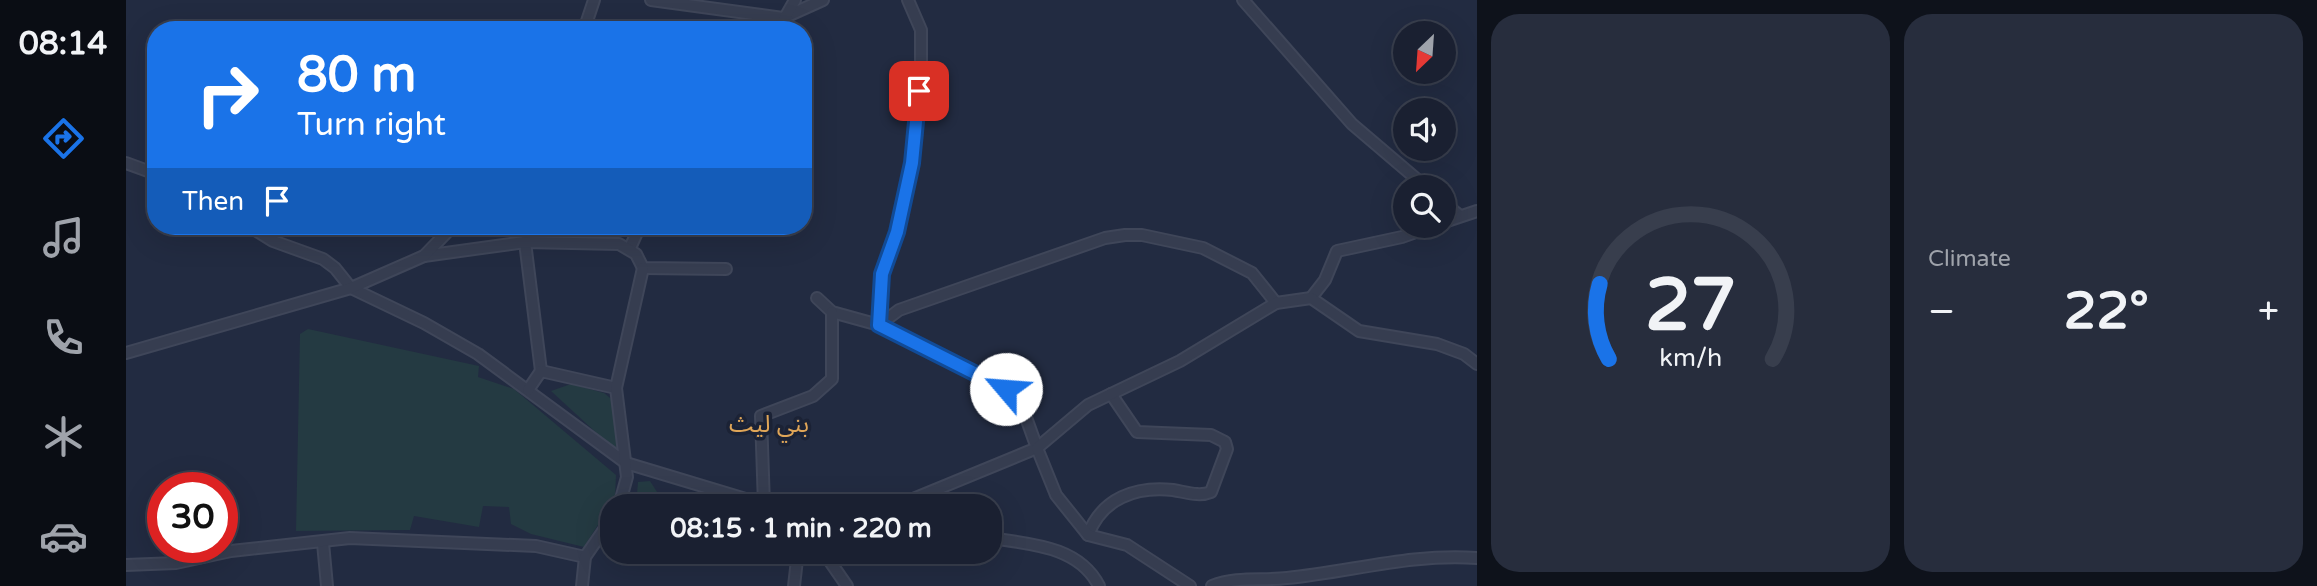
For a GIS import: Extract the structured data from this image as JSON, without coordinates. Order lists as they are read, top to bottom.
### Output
{
  "districts": ["بني ليث"],
  "north": "bottom left",
  "page": {
    "tabs": "08:14",
    "tile": "Climate",
    "turn": ["80 m", "Turn right"],
    "then": "Then",
    "heat": ["−", "22°", "+"],
    "limit": "30",
    "trip": "08:15 · 1 min · 220 m",
    "gauge": ["27", "km/h"]
  }
}
